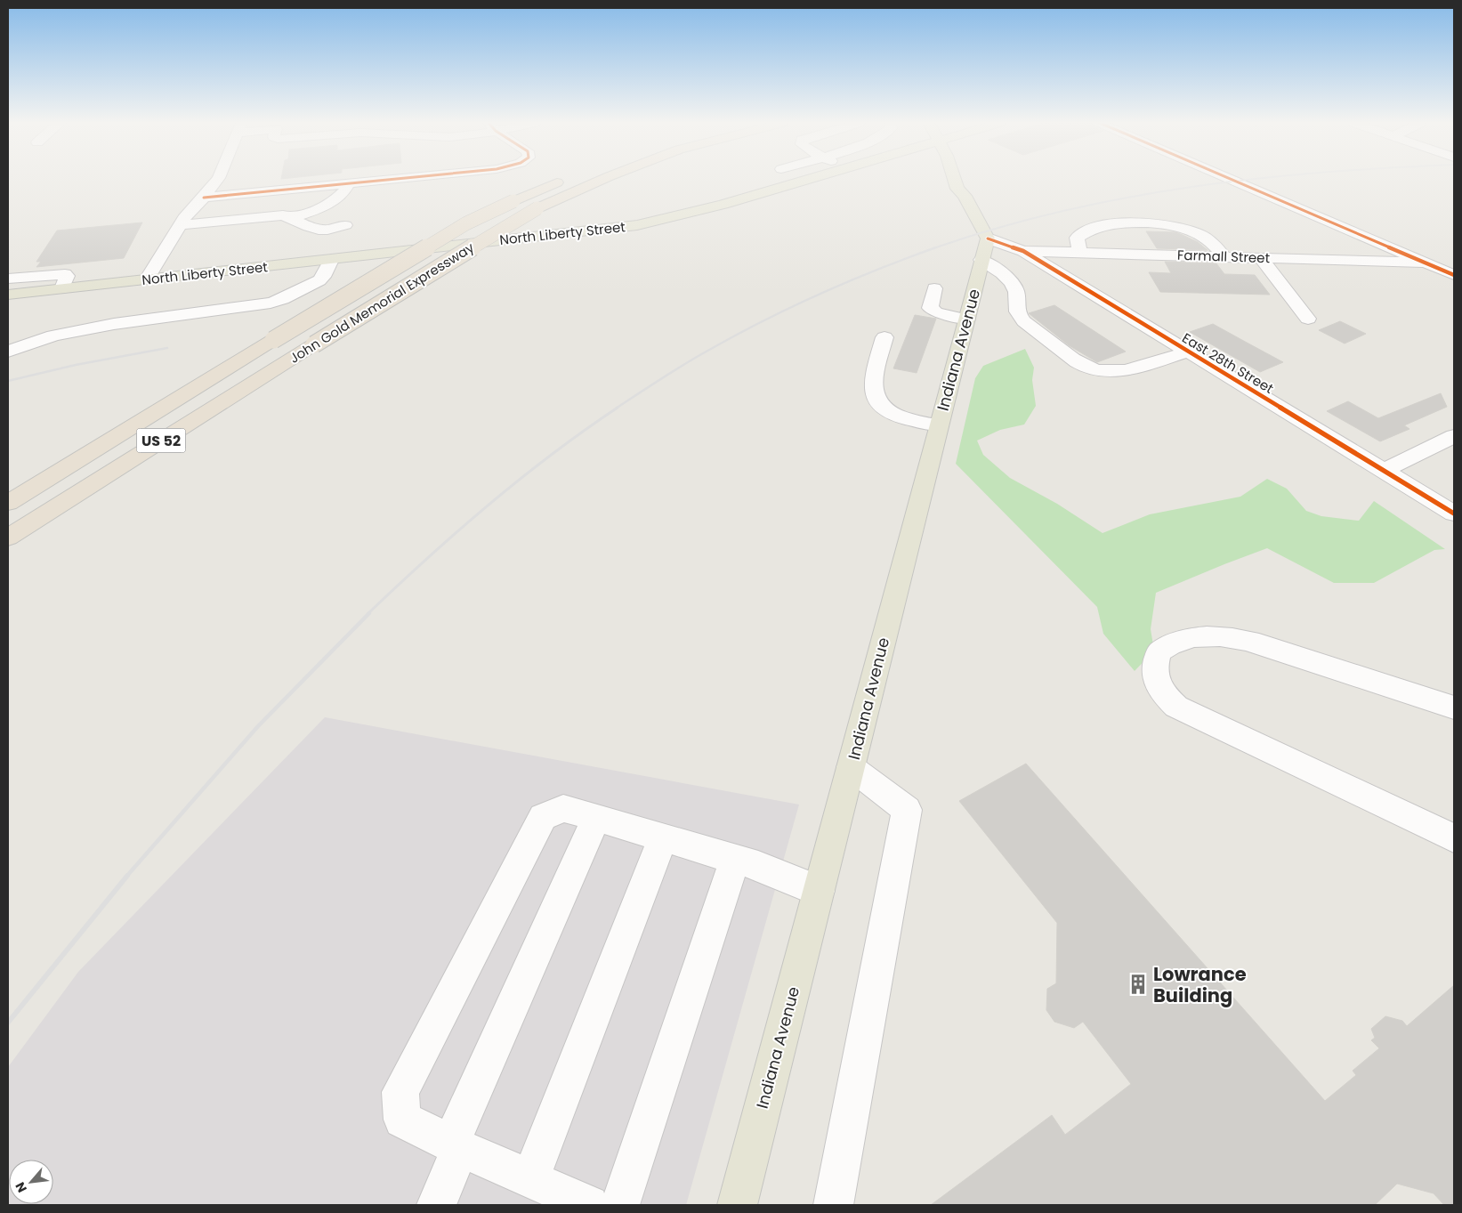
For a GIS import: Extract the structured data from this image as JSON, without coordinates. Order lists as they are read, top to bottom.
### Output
{
  "streets": {
    "highway": ["John Gold Memorial Expressway", "US 52"],
    "main road": ["North Liberty Street", "Indiana Avenue"],
    "street": ["Farmall Street", "East 28th Street"]
  },
  "crossings": [
    ["Farmall Street", "East 28th Street"],
    ["Indiana Avenue", "East 28th Street"]
  ],
  "places": {
    "building": ["Lowrance Building"]
  },
  "north": "bottom left"
}
